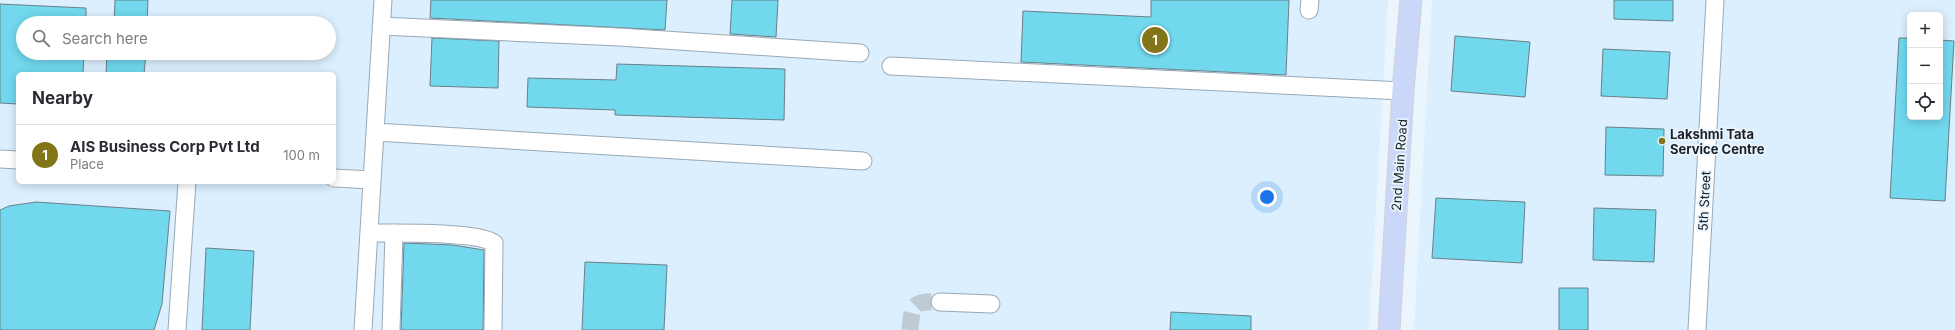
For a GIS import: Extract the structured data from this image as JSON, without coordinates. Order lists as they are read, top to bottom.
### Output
{
  "streets": {
    "main road": ["2nd Main Road"],
    "street": ["5th Street"]
  },
  "places": ["Lakshmi Tata Service Centre"],
  "page": {
    "map_buttons": ["+", "−"],
    "search": "Search here",
    "pins": "1",
    "heading": "Nearby",
    "list": [
      {
        "mark": "1",
        "name": "AIS Business Corp Pvt Ltd",
        "note": "Place",
        "value": "100 m"
      }
    ]
  }
}
